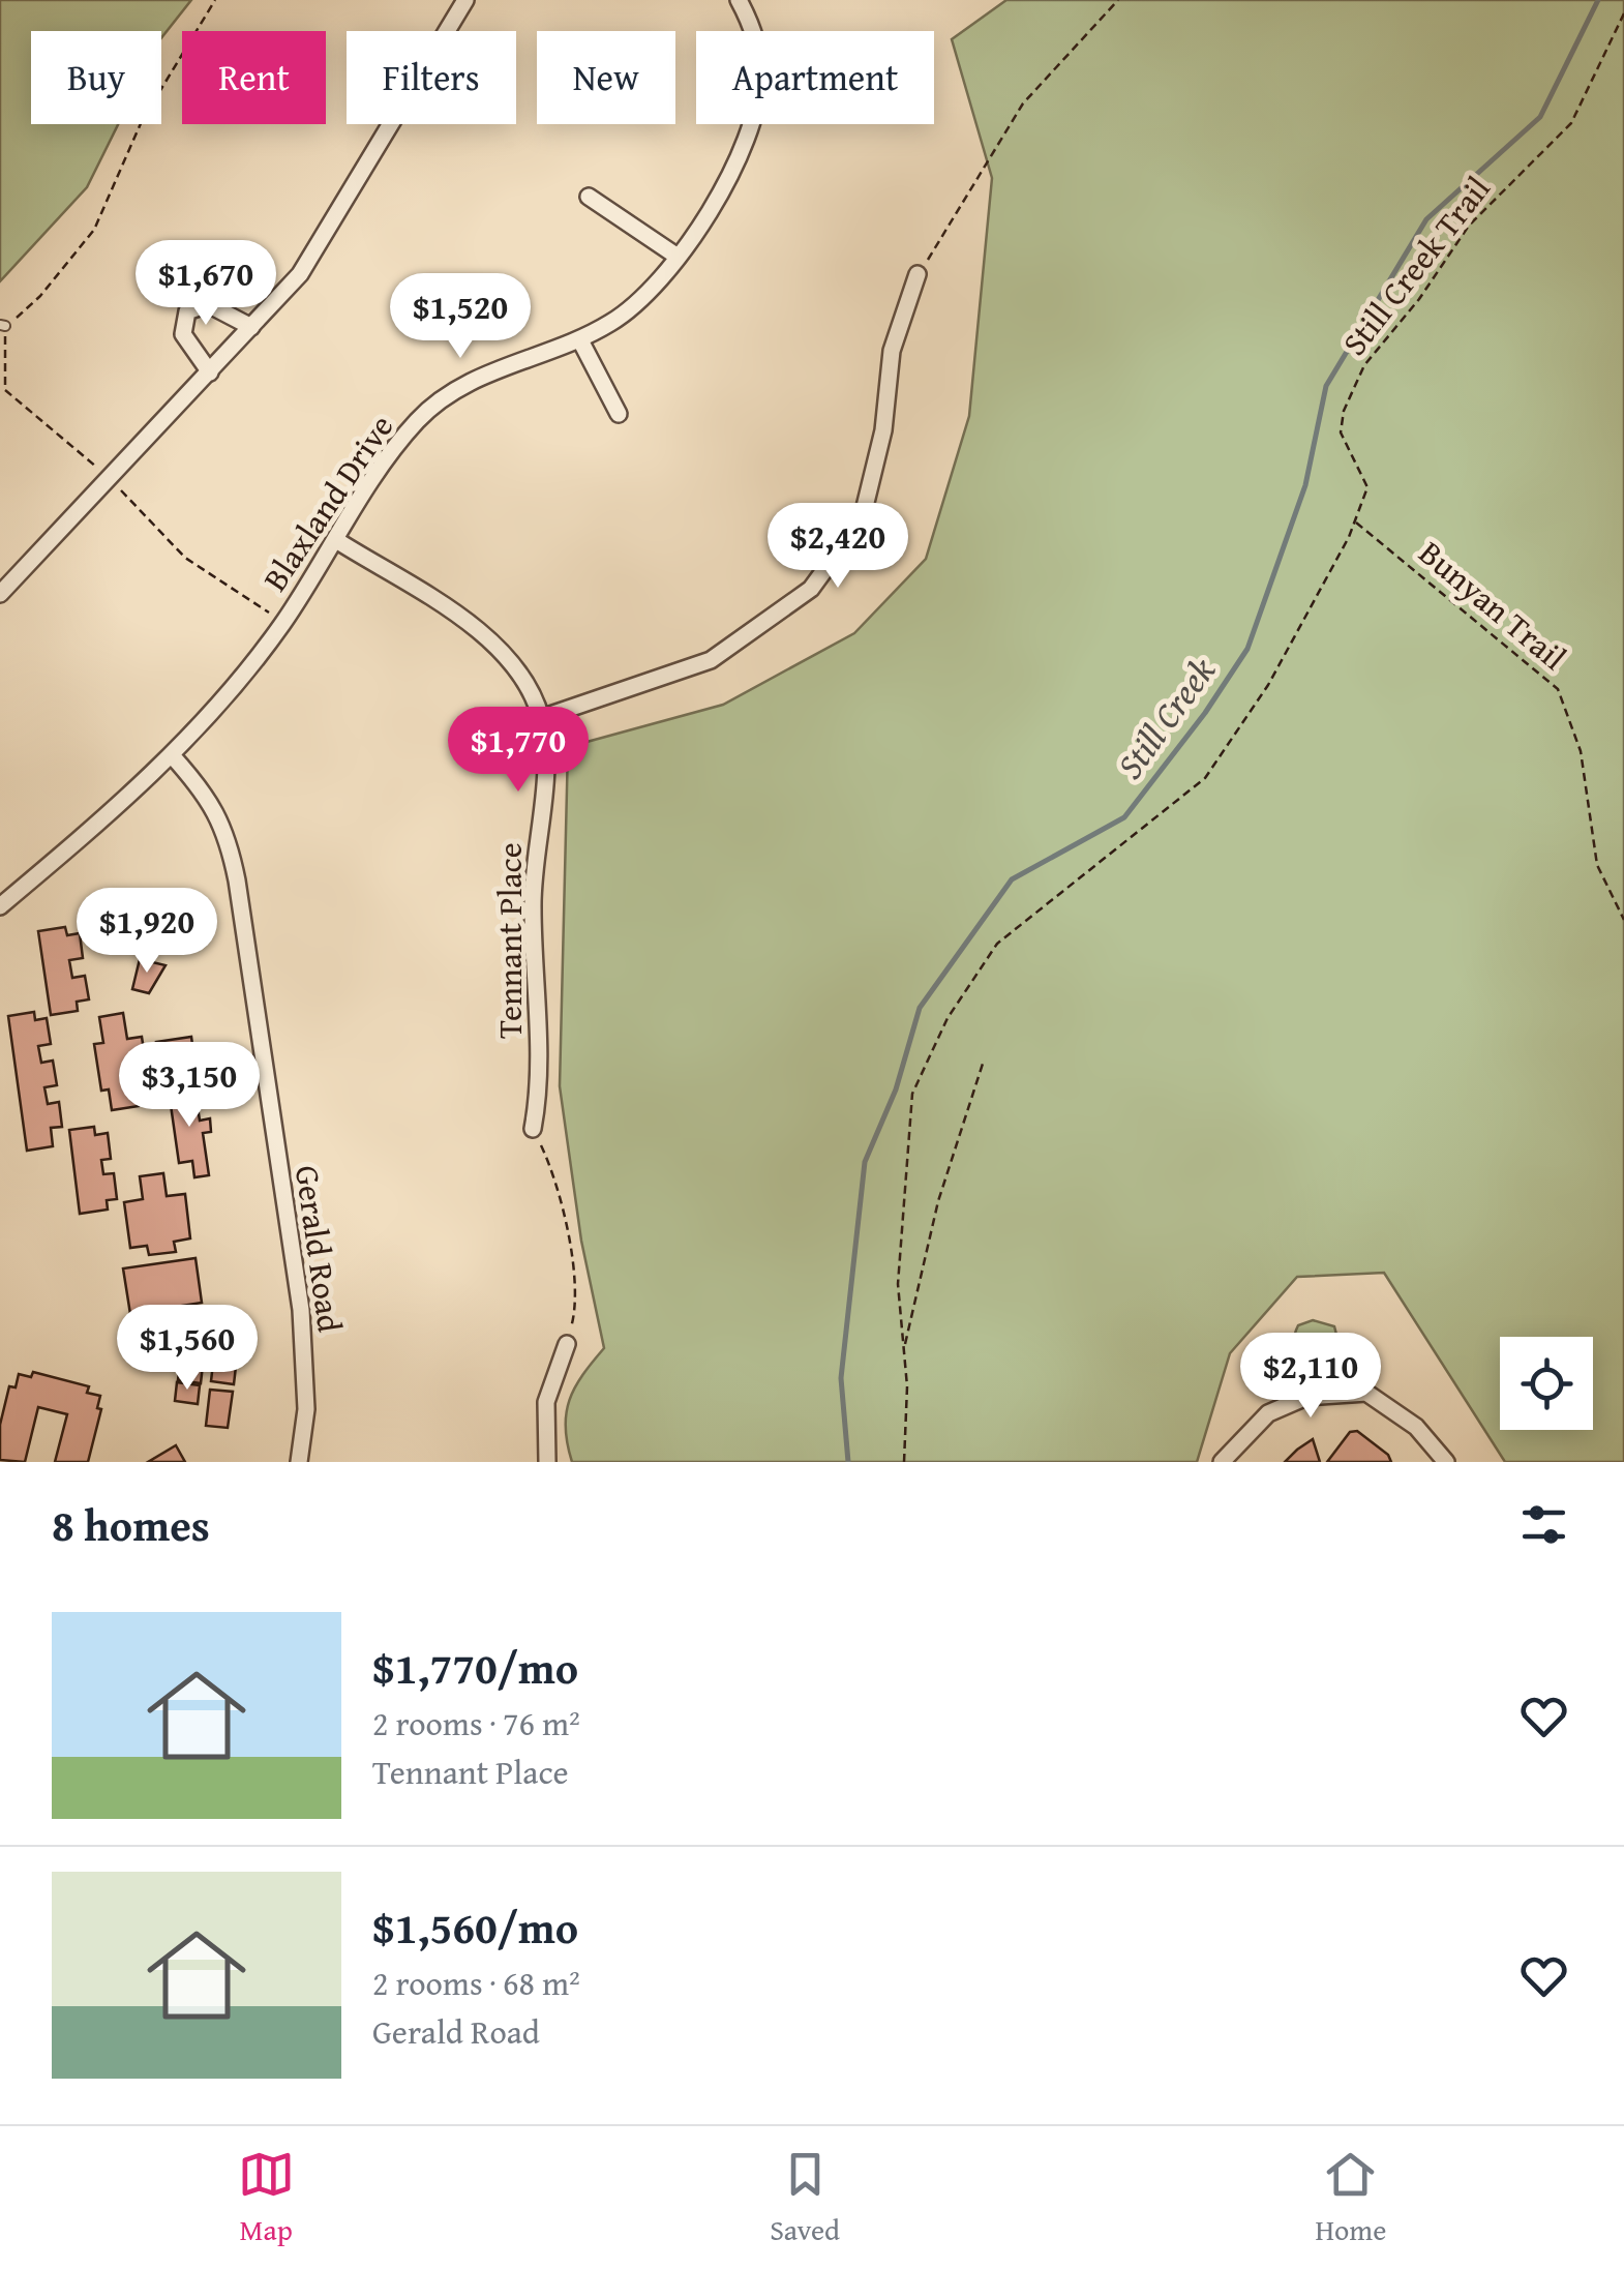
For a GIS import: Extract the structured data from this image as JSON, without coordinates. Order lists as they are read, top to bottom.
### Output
{
  "streets": {
    "street": ["Blaxland Drive", "Tennant Place", "Gerald Road"],
    "path": ["Still Creek Trail", "Bunyan Trail"]
  },
  "crossings": [
    ["Still Creek Trail", "Bunyan Trail"],
    ["Blaxland Drive", "Tennant Place"],
    ["Blaxland Drive", "Gerald Road"]
  ],
  "water": ["Still Creek"],
  "page": {
    "chip": [
      "Buy",
      "Rent",
      "Filters",
      "New",
      "Apartment"
    ],
    "price": [
      "$1,670",
      "$1,520",
      "$2,420",
      "$1,770",
      "$1,920",
      "$3,150",
      "$1,560",
      "$2,110"
    ],
    "heading": "8 homes",
    "list": [
      {
        "name": "$1,770/mo",
        "note": "2 rooms · 76 m² · Tennant Place"
      },
      {
        "name": "$1,560/mo",
        "note": "2 rooms · 68 m² · Gerald Road"
      }
    ],
    "tabs": ["Map", "Saved", "Home"]
  }
}
